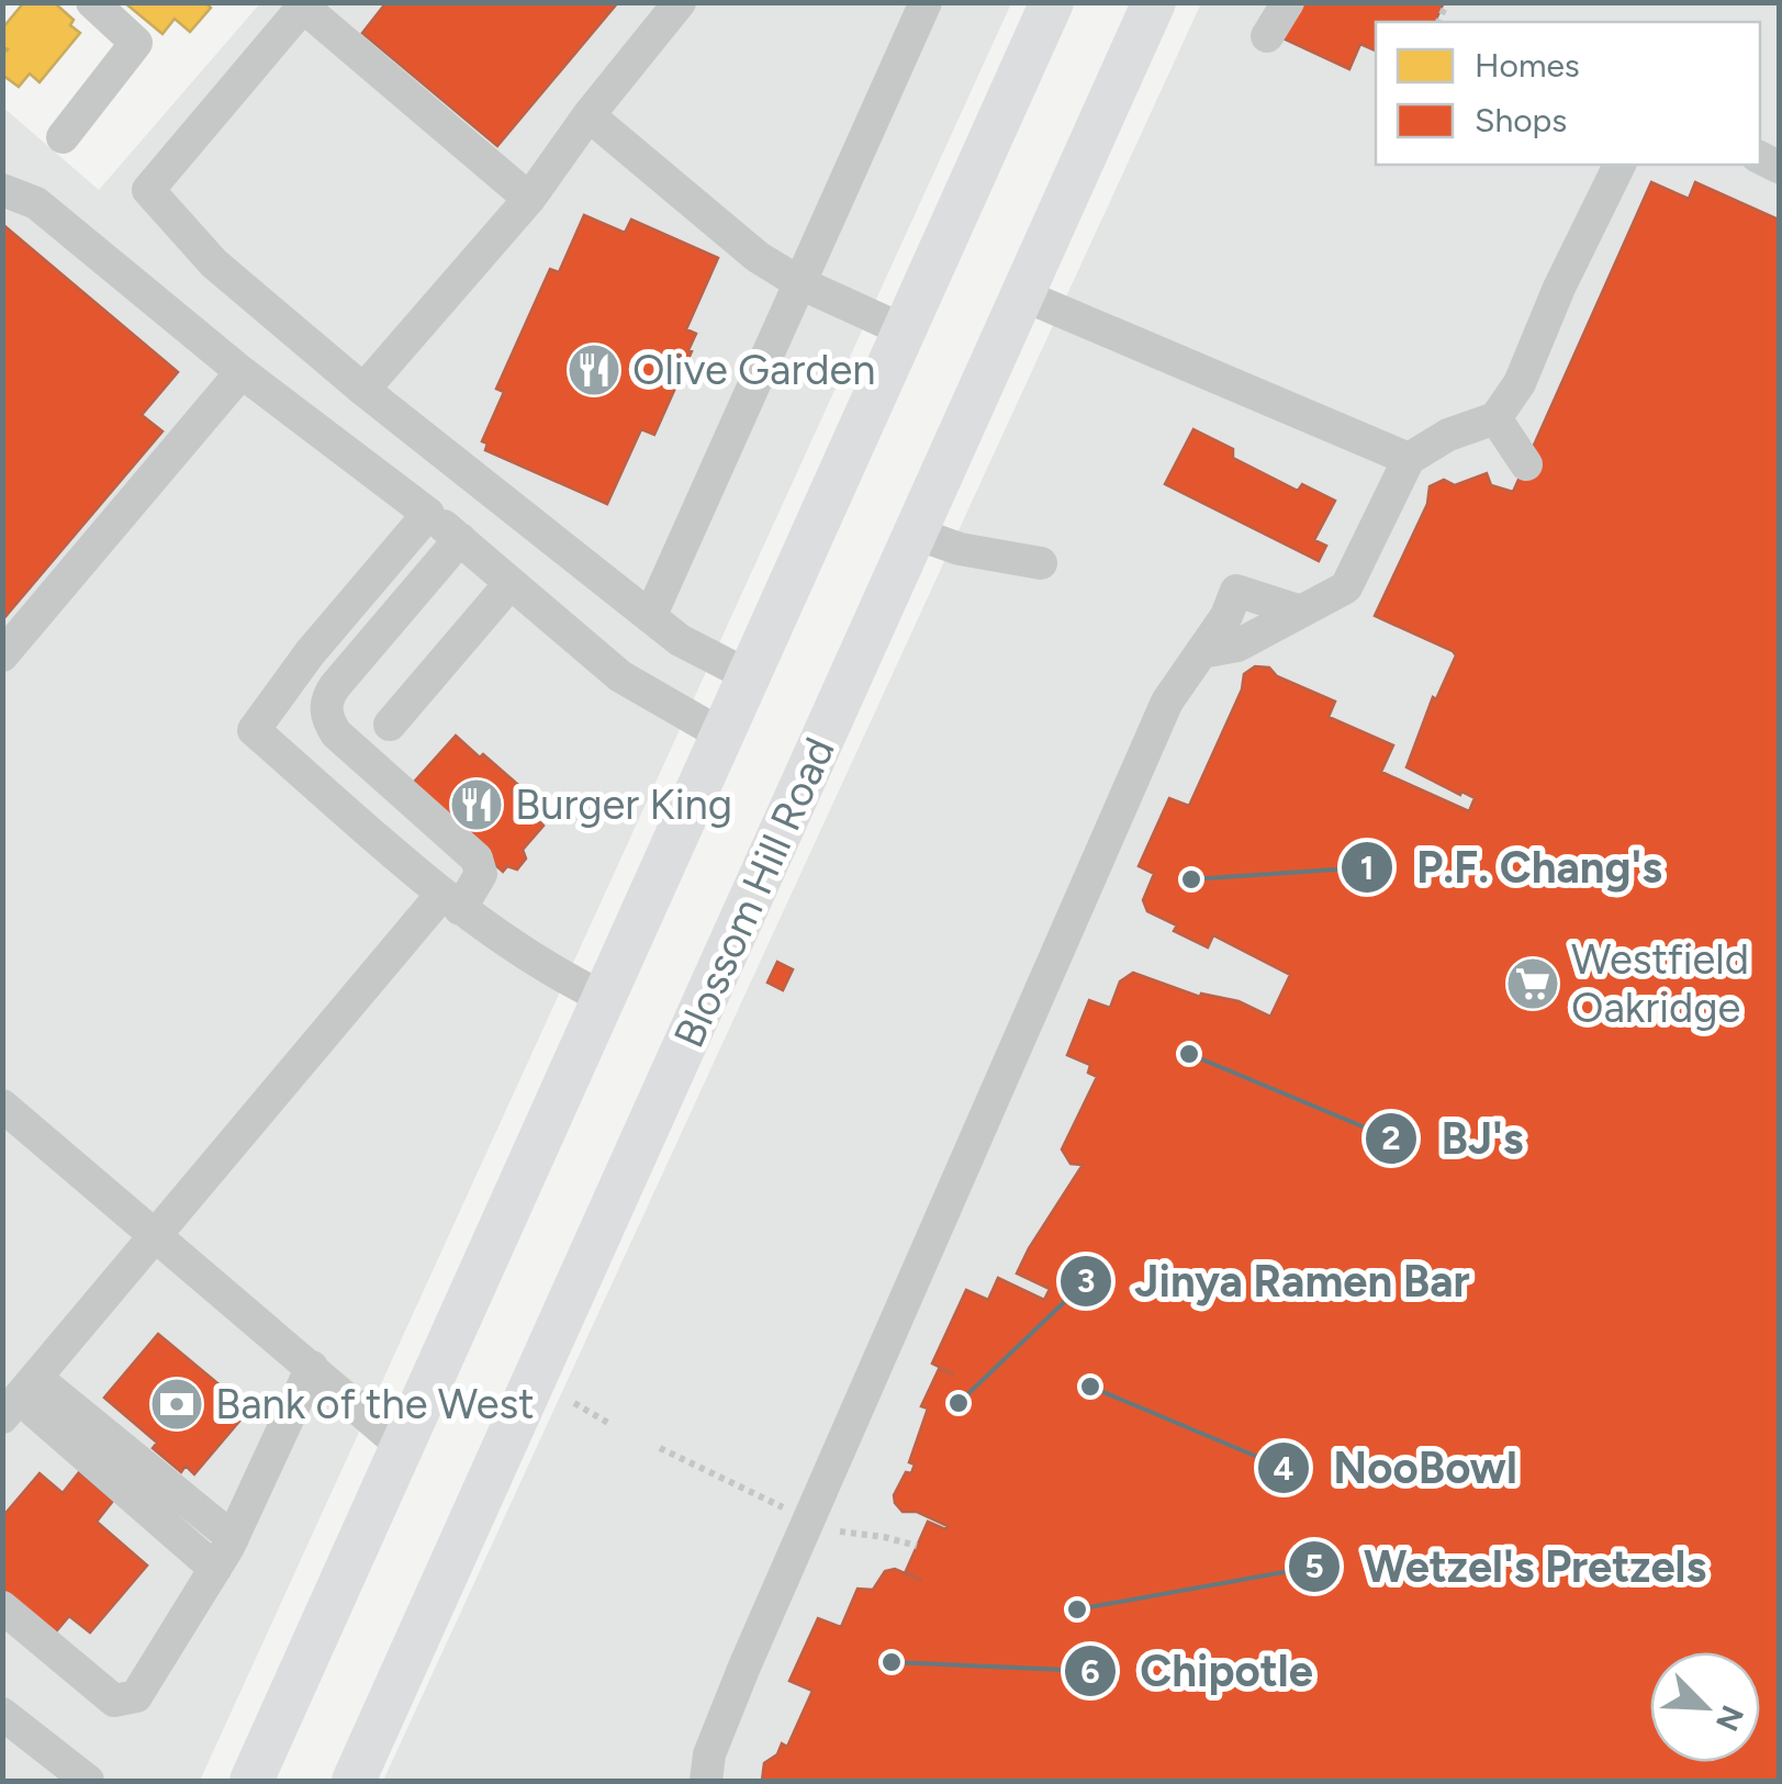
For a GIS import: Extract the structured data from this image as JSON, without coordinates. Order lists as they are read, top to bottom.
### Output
{
  "streets": {
    "main road": ["Blossom Hill Road"]
  },
  "places": {
    "restaurant": ["Olive Garden", "Burger King"],
    "other": [
      "P.F. Chang's",
      "BJ's",
      "NooBowl",
      "Jinya Ramen Bar",
      "Wetzel's Pretzels",
      "Chipotle"
    ],
    "supermarket": ["Westfield Oakridge"],
    "bank": ["Bank of the West"]
  },
  "legend": ["Homes", "Shops"],
  "north": "bottom right"
}
